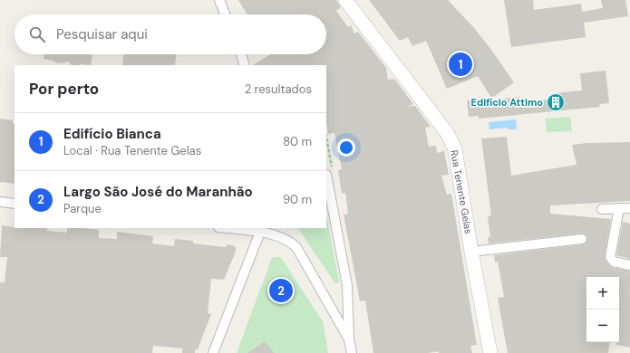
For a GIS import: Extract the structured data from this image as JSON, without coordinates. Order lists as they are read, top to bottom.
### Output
{
  "streets": {
    "street": ["Rua Tenente Gelas"]
  },
  "places": {
    "building": ["Edifício Attimo"]
  },
  "page": {
    "search": "Pesquisar aqui",
    "pins": ["1", "2"],
    "heading": ["Por perto", "2 resultados"],
    "list": [
      {
        "mark": "1",
        "name": "Edifício Bianca",
        "note": "Local · Rua Tenente Gelas",
        "value": "80 m"
      },
      {
        "mark": "2",
        "name": "Largo São José do Maranhão",
        "note": "Parque",
        "value": "90 m"
      }
    ],
    "map_buttons": ["+", "−"]
  }
}
